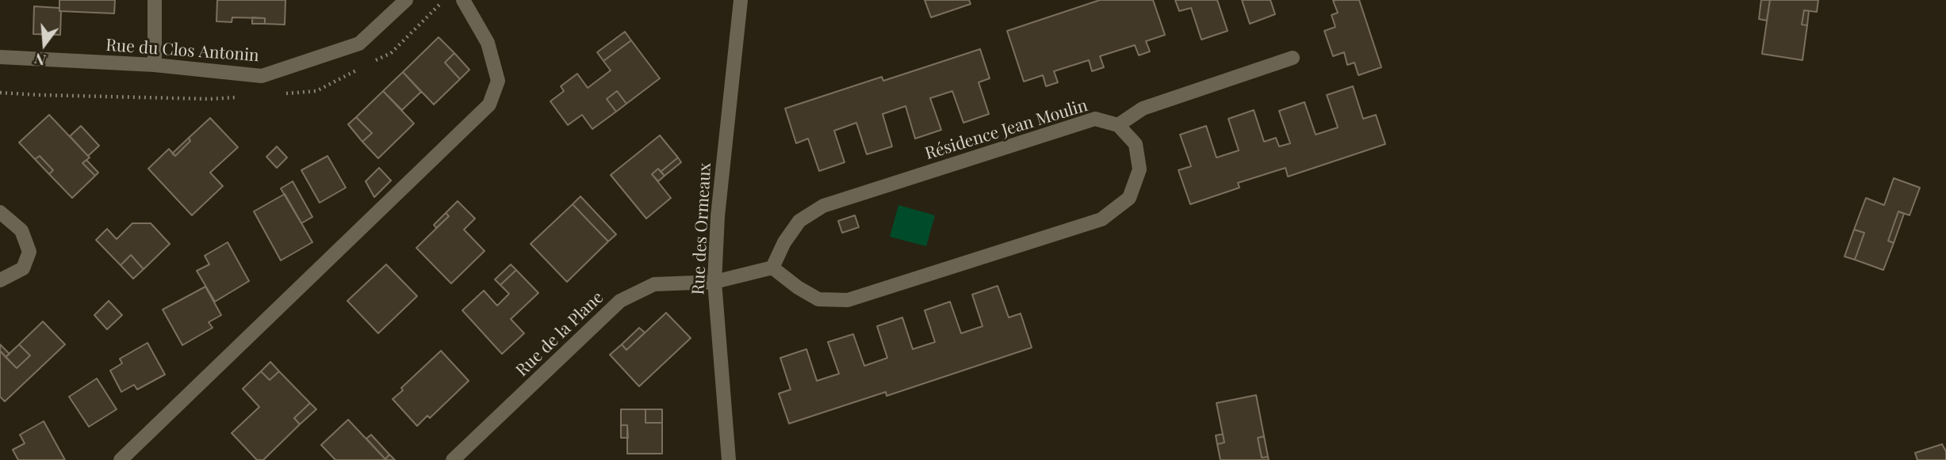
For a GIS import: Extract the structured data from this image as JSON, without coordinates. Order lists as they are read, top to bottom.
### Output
{
  "streets": {
    "street": [
      "Rue du Clos Antonin",
      "Résidence Jean Moulin",
      "Rue des Ormeaux",
      "Rue de la Plane"
    ]
  },
  "crossings": [
    ["Résidence Jean Moulin", "Rue de la Plane"],
    ["Rue des Ormeaux", "Rue de la Plane"]
  ],
  "north": "bottom"
}
